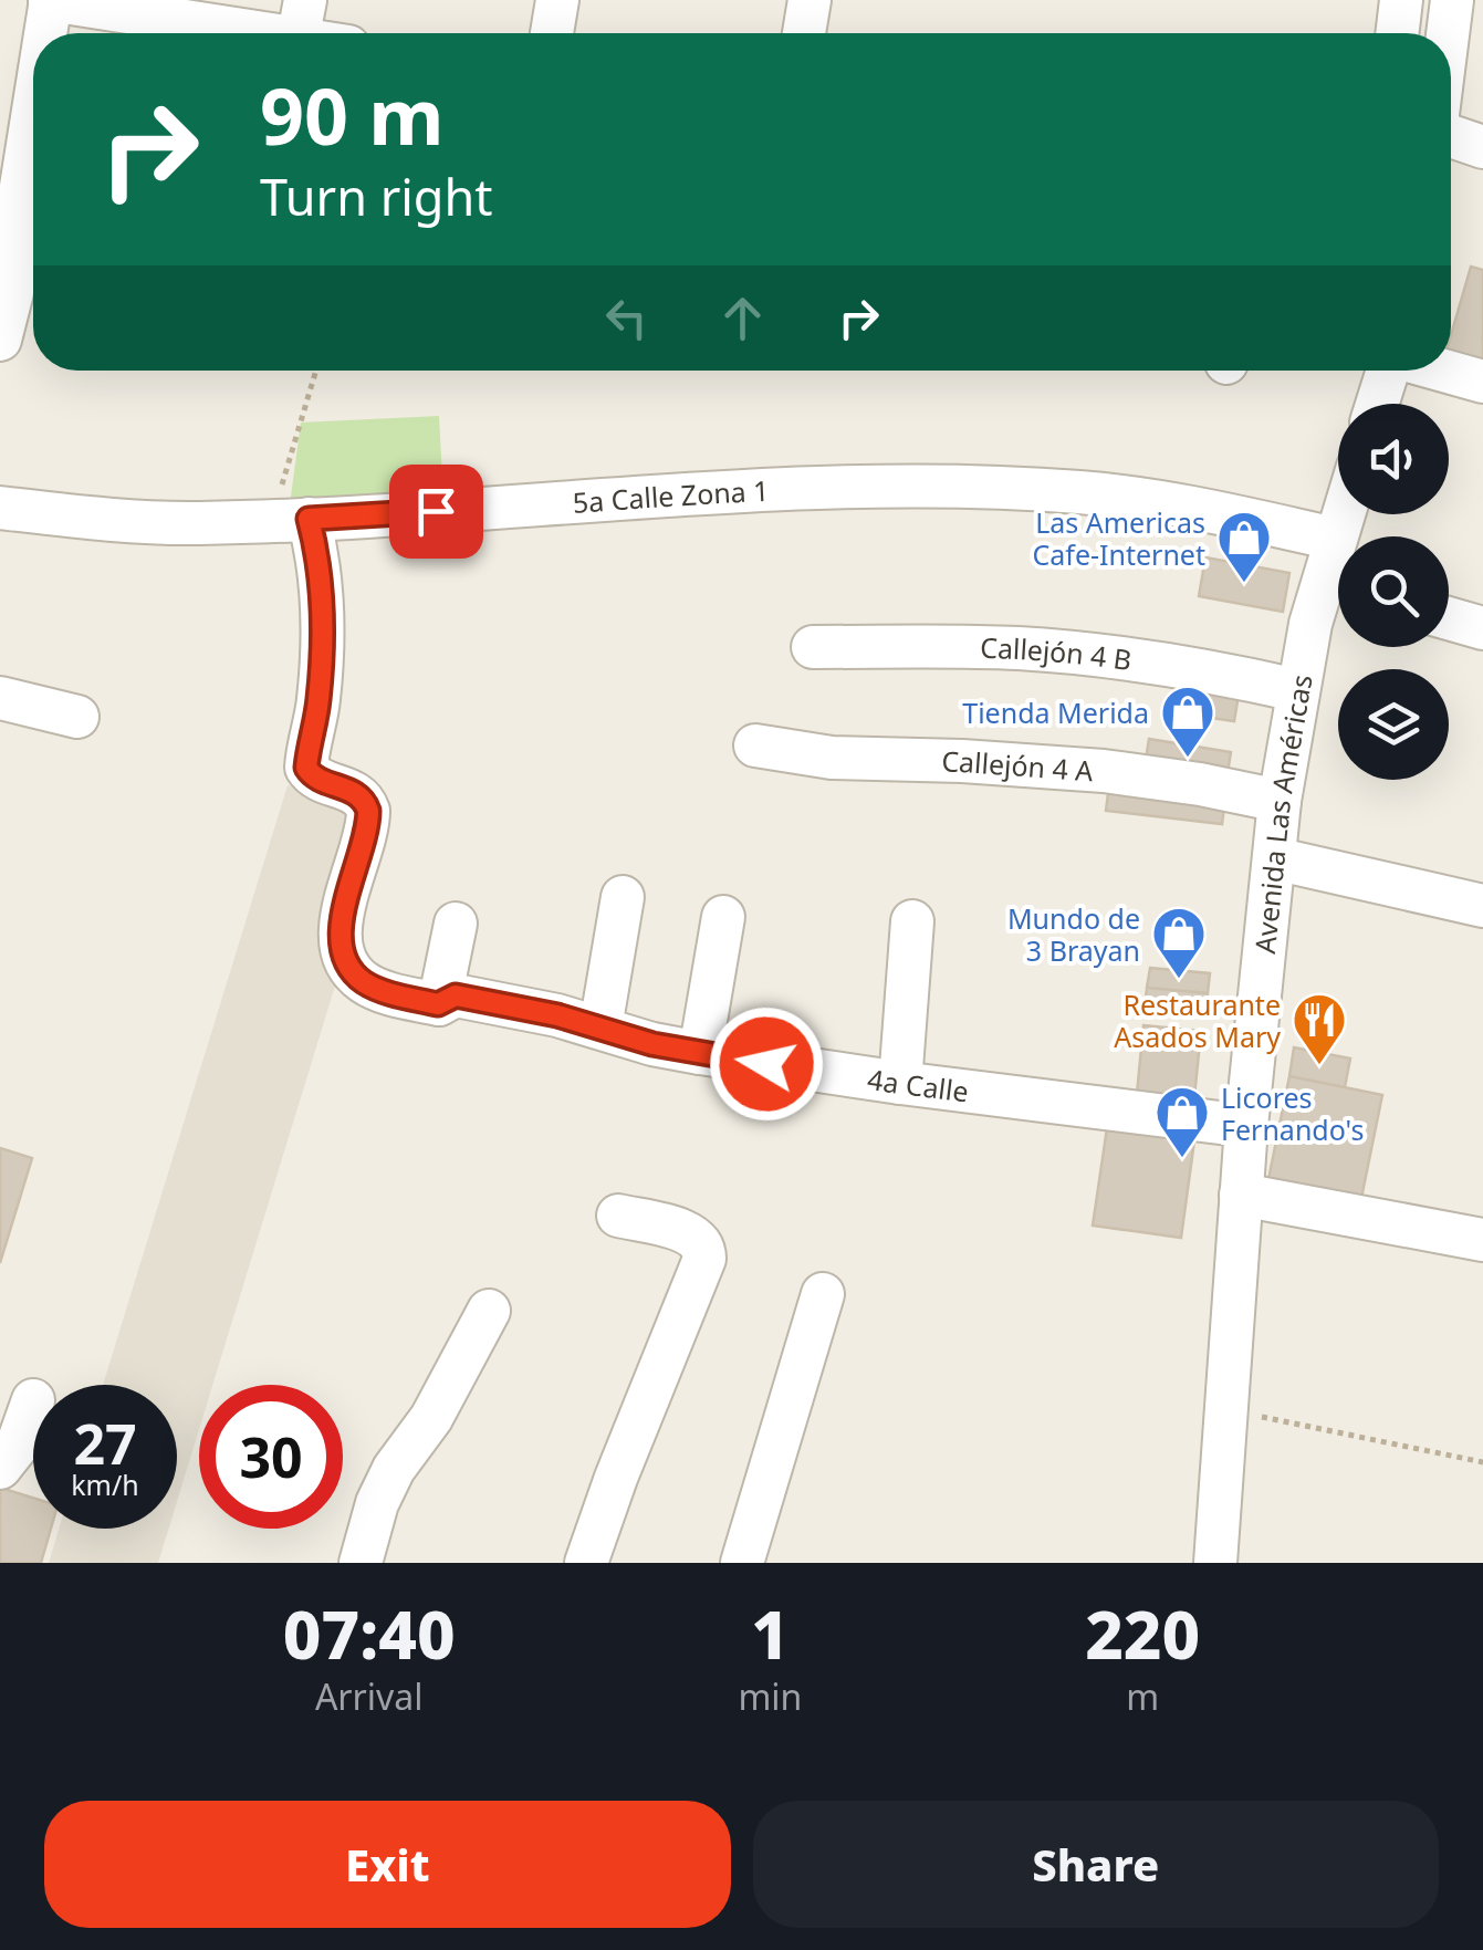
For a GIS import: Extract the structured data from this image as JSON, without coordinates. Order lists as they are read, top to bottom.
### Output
{
  "streets": {
    "street": [
      "5a Calle Zona 1",
      "Callejón 4 B",
      "Callejón 4 A",
      "Avenida Las Américas",
      "4a Calle"
    ]
  },
  "crossings": [
    ["5a Calle Zona 1", "Avenida Las Américas"],
    ["5a Calle Zona 1", "4a Calle"],
    ["Callejón 4 B", "Avenida Las Américas"],
    ["Callejón 4 A", "Avenida Las Américas"],
    ["Avenida Las Américas", "4a Calle"]
  ],
  "places": {
    "shop": [
      "Las Americas Cafe-Internet",
      "Tienda Merida",
      "Mundo de 3 Brayan",
      "Licores Fernando's"
    ],
    "restaurant": ["Restaurante Asados Mary"]
  },
  "page": {
    "turn": ["90 m", "Turn right"],
    "speed": "27 km/h",
    "limit": "30",
    "eta": [
      "07:40",
      "Arrival",
      "1",
      "min",
      "220",
      "m"
    ],
    "buttons": ["Exit", "Share"]
  }
}
